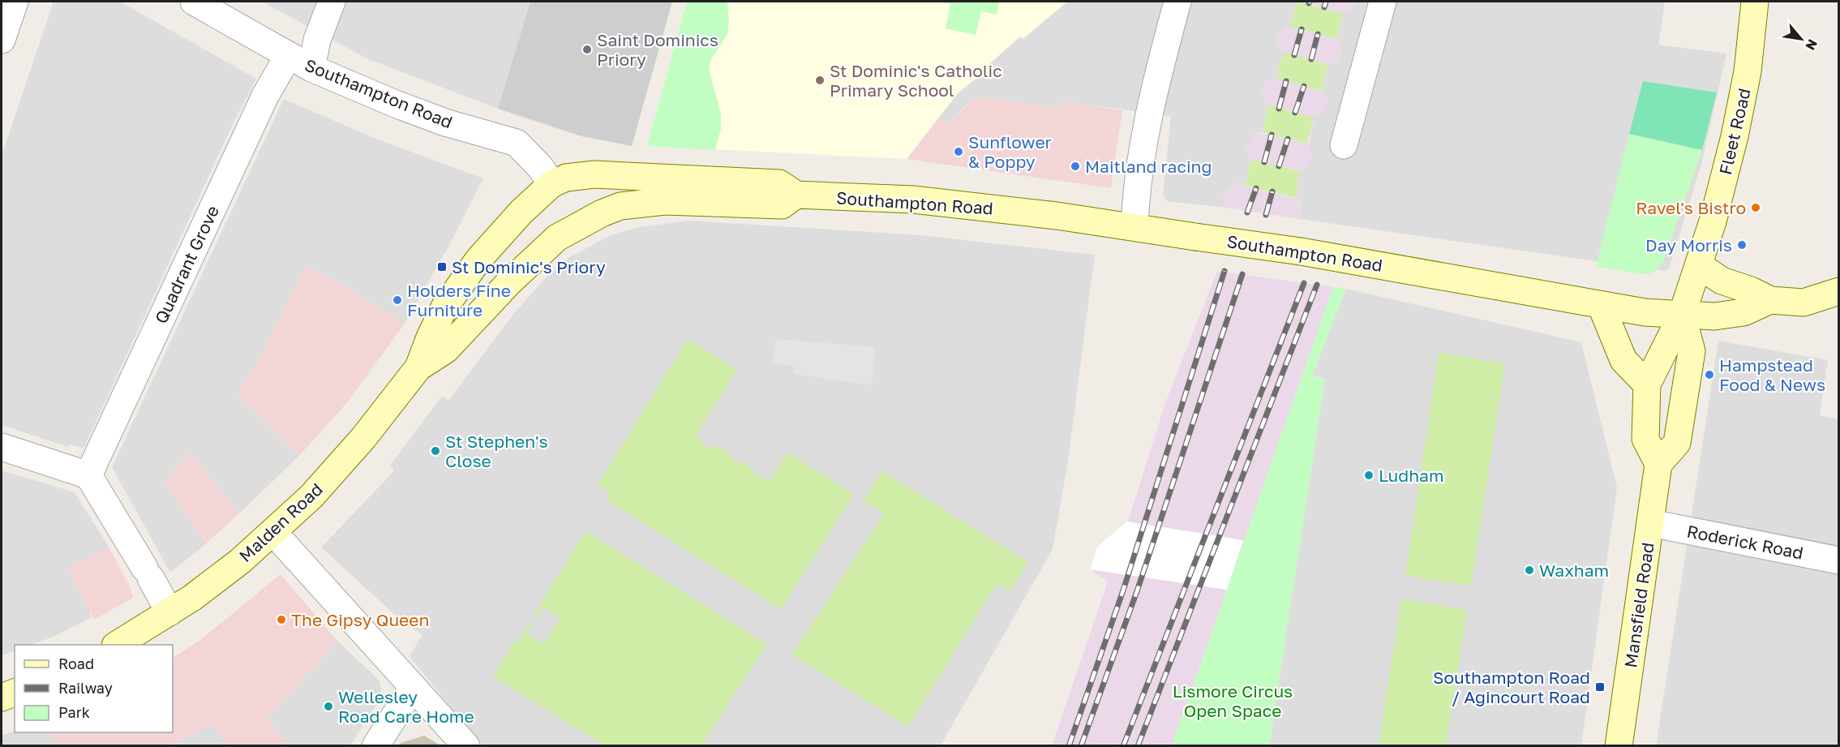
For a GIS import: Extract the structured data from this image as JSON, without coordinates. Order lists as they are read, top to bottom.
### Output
{
  "streets": {
    "main road": [
      "Southampton Road",
      "Fleet Road",
      "Malden Road",
      "Mansfield Road"
    ],
    "street": ["Quadrant Grove", "Roderick Road"]
  },
  "crossings": [
    ["Southampton Road", "Fleet Road"],
    ["Southampton Road", "Quadrant Grove"],
    ["Southampton Road", "Malden Road"],
    ["Roderick Road", "Mansfield Road"]
  ],
  "parks": ["Lismore Circus Open Space"],
  "places": {
    "other": [
      "Saint Dominics Priory",
      "St Dominic's Catholic Primary School",
      "Sunflower & Poppy",
      "Maitland racing",
      "Ravel's Bistro",
      "Day Morris",
      "Holders Fine Furniture",
      "Hampstead Food & News",
      "St Stephen's Close",
      "Ludham",
      "Waxham",
      "The Gipsy Queen",
      "Wellesley Road Care Home"
    ],
    "transit": ["St Dominic's Priory", "Southampton Road / Agincourt Road"]
  },
  "legend": ["Road", "Railway", "Park"],
  "north": "bottom right"
}
